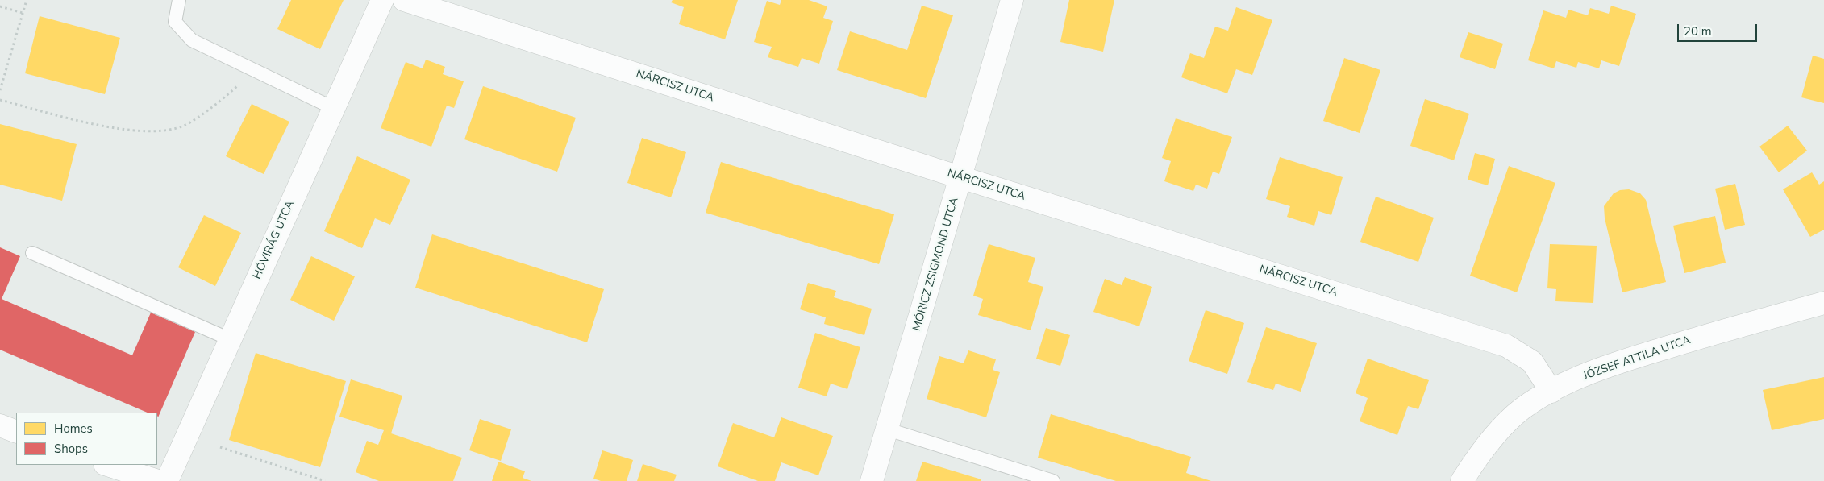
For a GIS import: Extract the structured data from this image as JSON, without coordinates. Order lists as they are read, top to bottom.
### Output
{
  "streets": {
    "street": [
      "NÁRCISZ UTCA",
      "HÓVIRÁG UTCA",
      "MÓRICZ ZSIGMOND UTCA",
      "JÓZSEF ATTILA UTCA"
    ]
  },
  "crossings": [
    ["NÁRCISZ UTCA", "MÓRICZ ZSIGMOND UTCA"],
    ["NÁRCISZ UTCA", "JÓZSEF ATTILA UTCA"]
  ],
  "legend": ["Homes", "Shops"],
  "scale_bar": "20 m"
}
